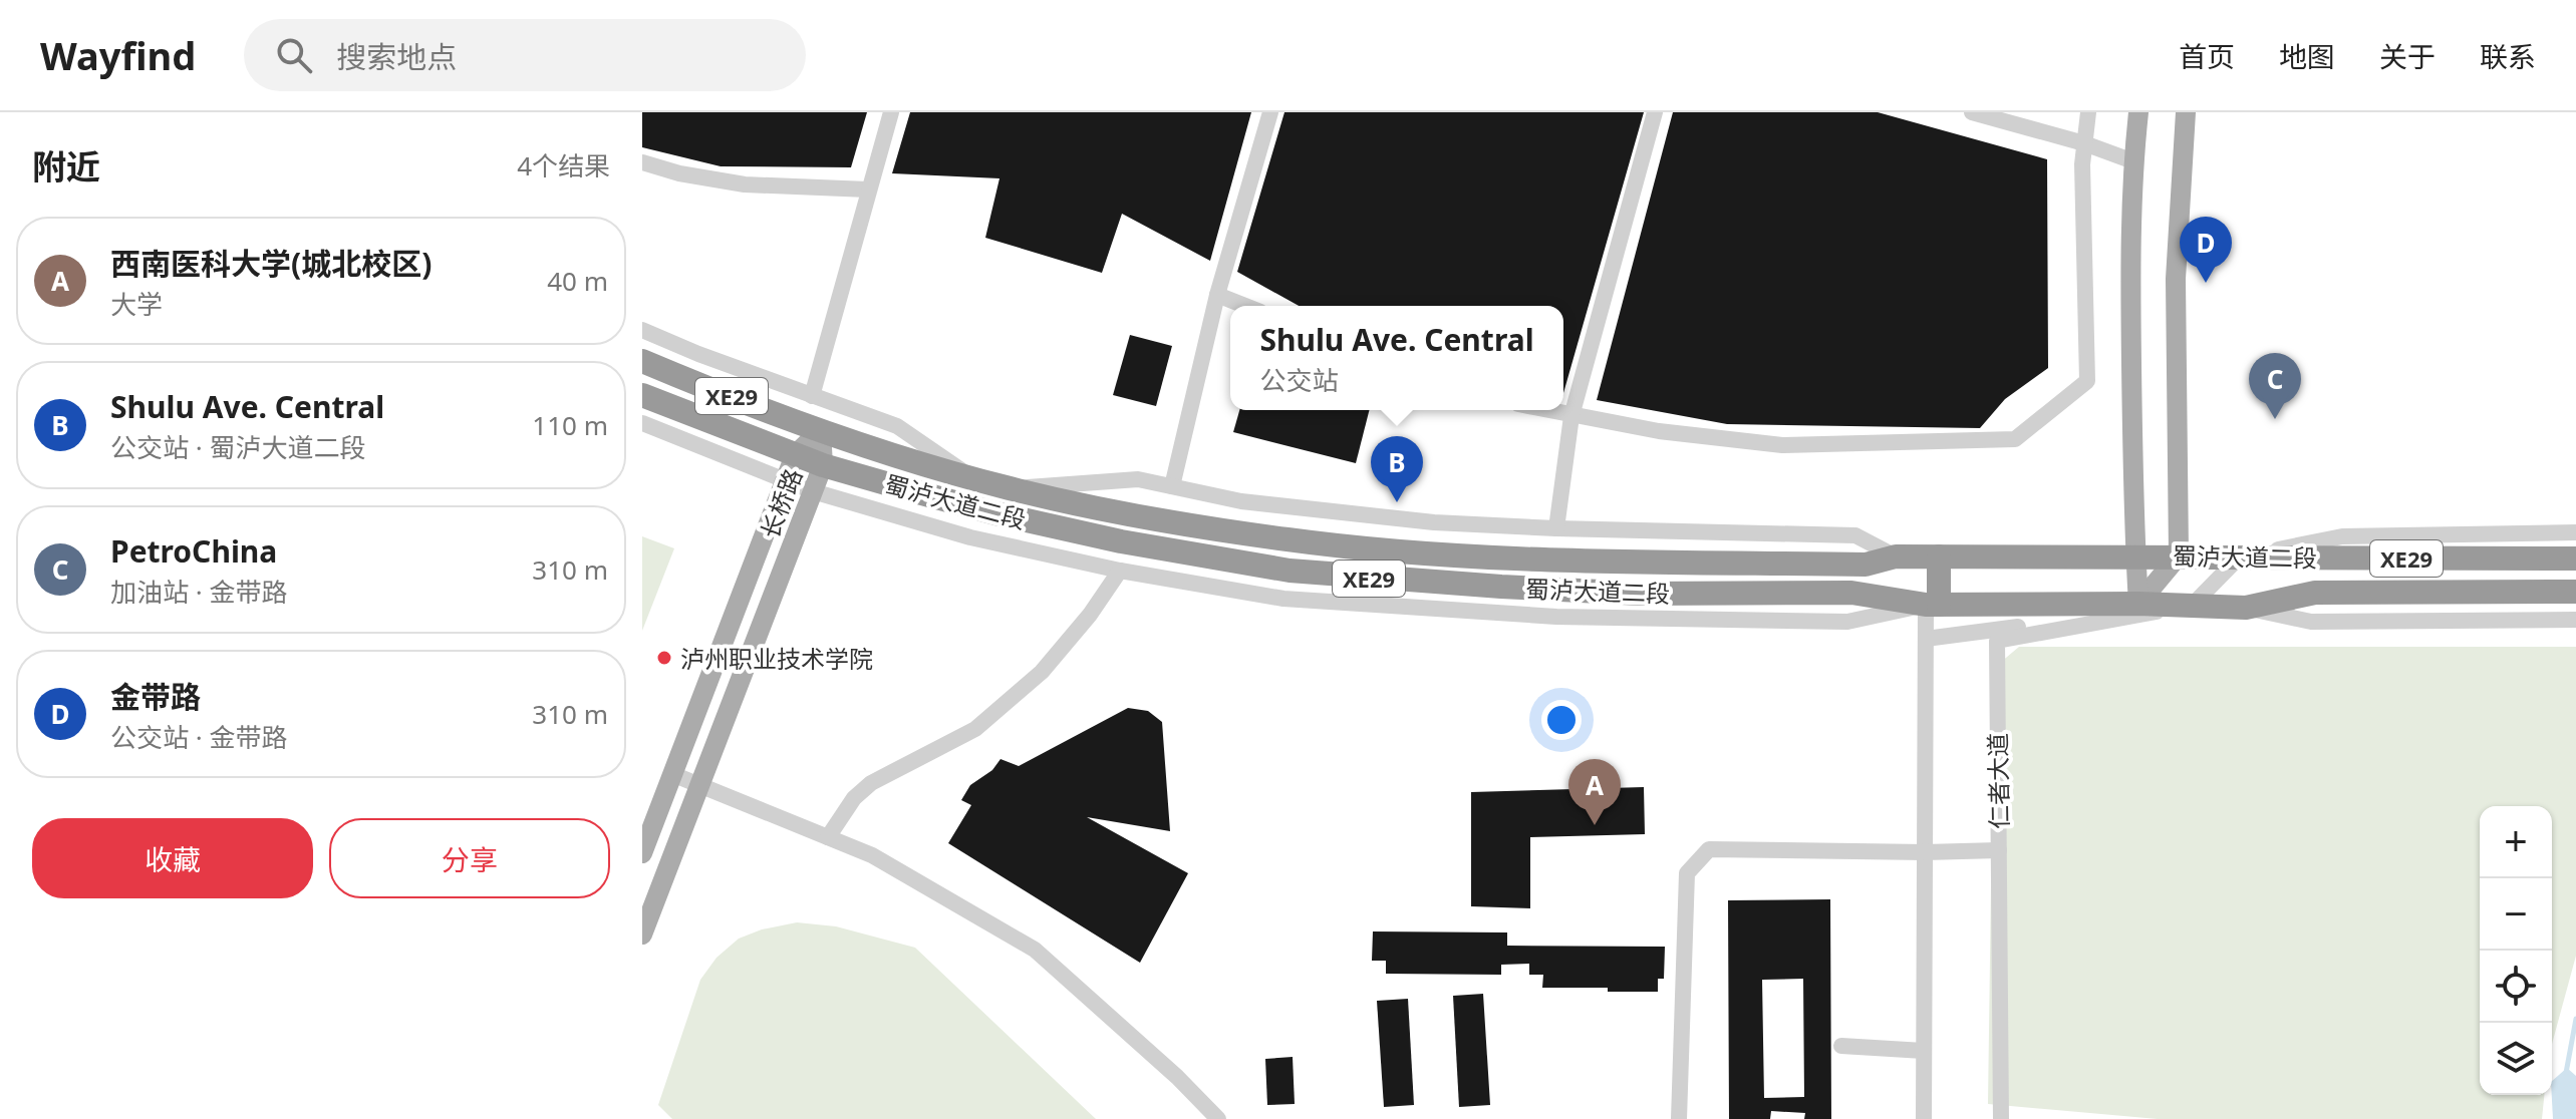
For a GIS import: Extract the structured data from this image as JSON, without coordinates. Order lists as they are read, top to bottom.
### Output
{
  "streets": {
    "highway": ["XE29", "蜀泸大道二段"],
    "main road": ["长桥路"],
    "street": ["仁者大道"]
  },
  "crossings": [
    ["蜀泸大道二段", "长桥路"],
    ["蜀泸大道二段", "仁者大道"]
  ],
  "places": ["泸州职业技术学院"],
  "page": {
    "header": "Wayfind",
    "search": "搜索地点",
    "nav": [
      "首页",
      "地图",
      "关于",
      "联系"
    ],
    "heading": ["附近", "4个结果"],
    "list": [
      {
        "mark": "A",
        "name": "西南医科大学(城北校区)",
        "note": "大学",
        "value": "40 m"
      },
      {
        "mark": "B",
        "name": "Shulu Ave. Central",
        "note": "公交站 · 蜀泸大道二段",
        "value": "110 m"
      },
      {
        "mark": "C",
        "name": "PetroChina",
        "note": "加油站 · 金带路",
        "value": "310 m"
      },
      {
        "mark": "D",
        "name": "金带路",
        "note": "公交站 · 金带路",
        "value": "310 m"
      }
    ],
    "pins": [
      "D",
      "C",
      "B",
      "A"
    ],
    "popup": ["Shulu Ave. Central", "公交站"],
    "buttons": ["收藏", "分享"],
    "map_buttons": ["+", "−"]
  }
}
